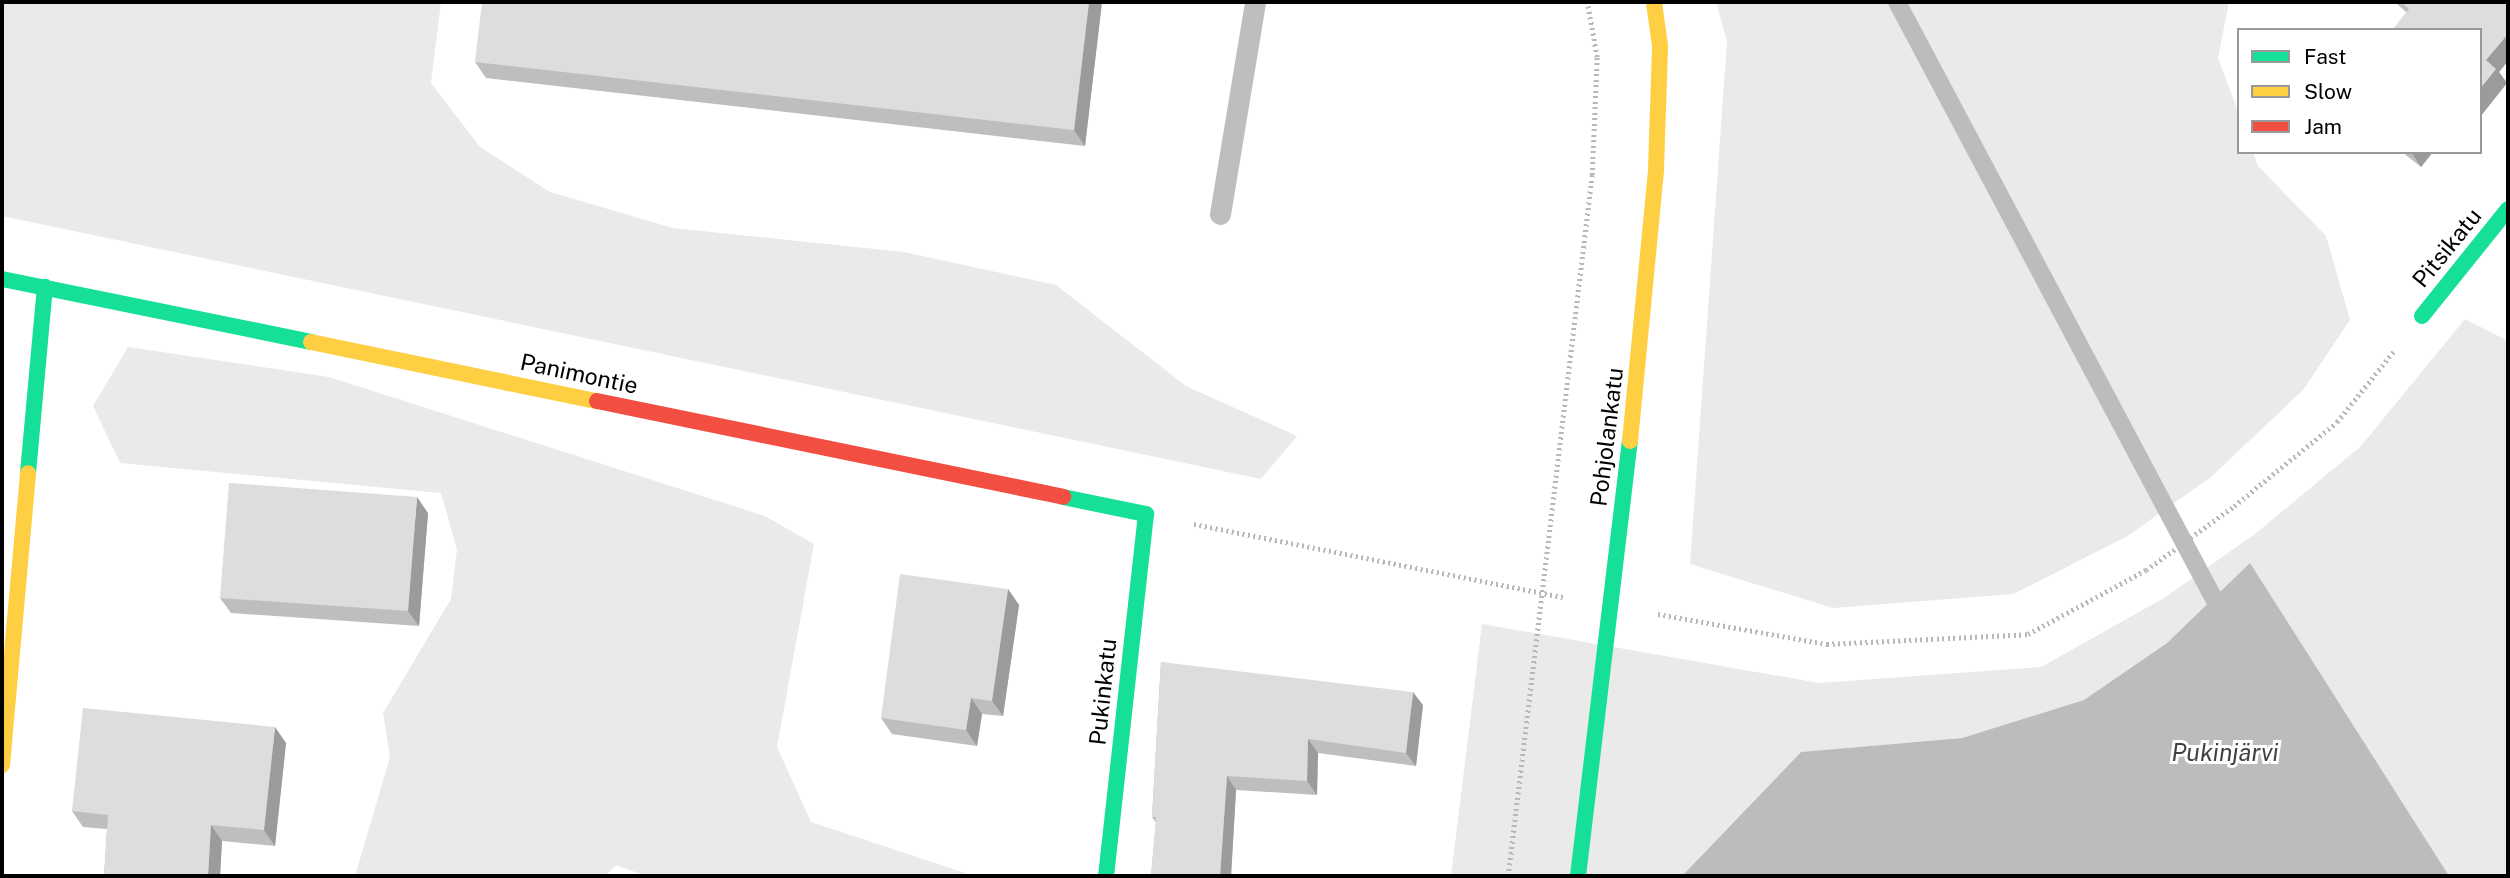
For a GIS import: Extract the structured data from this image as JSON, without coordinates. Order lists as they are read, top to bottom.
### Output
{
  "streets": {
    "street": [
      "Pitsikatu",
      "Panimontie",
      "Pohjolankatu",
      "Pukinkatu"
    ]
  },
  "crossings": [
    ["Panimontie", "Pukinkatu"]
  ],
  "water": ["Pukinjärvi"],
  "legend": ["Fast", "Slow", "Jam"]
}
